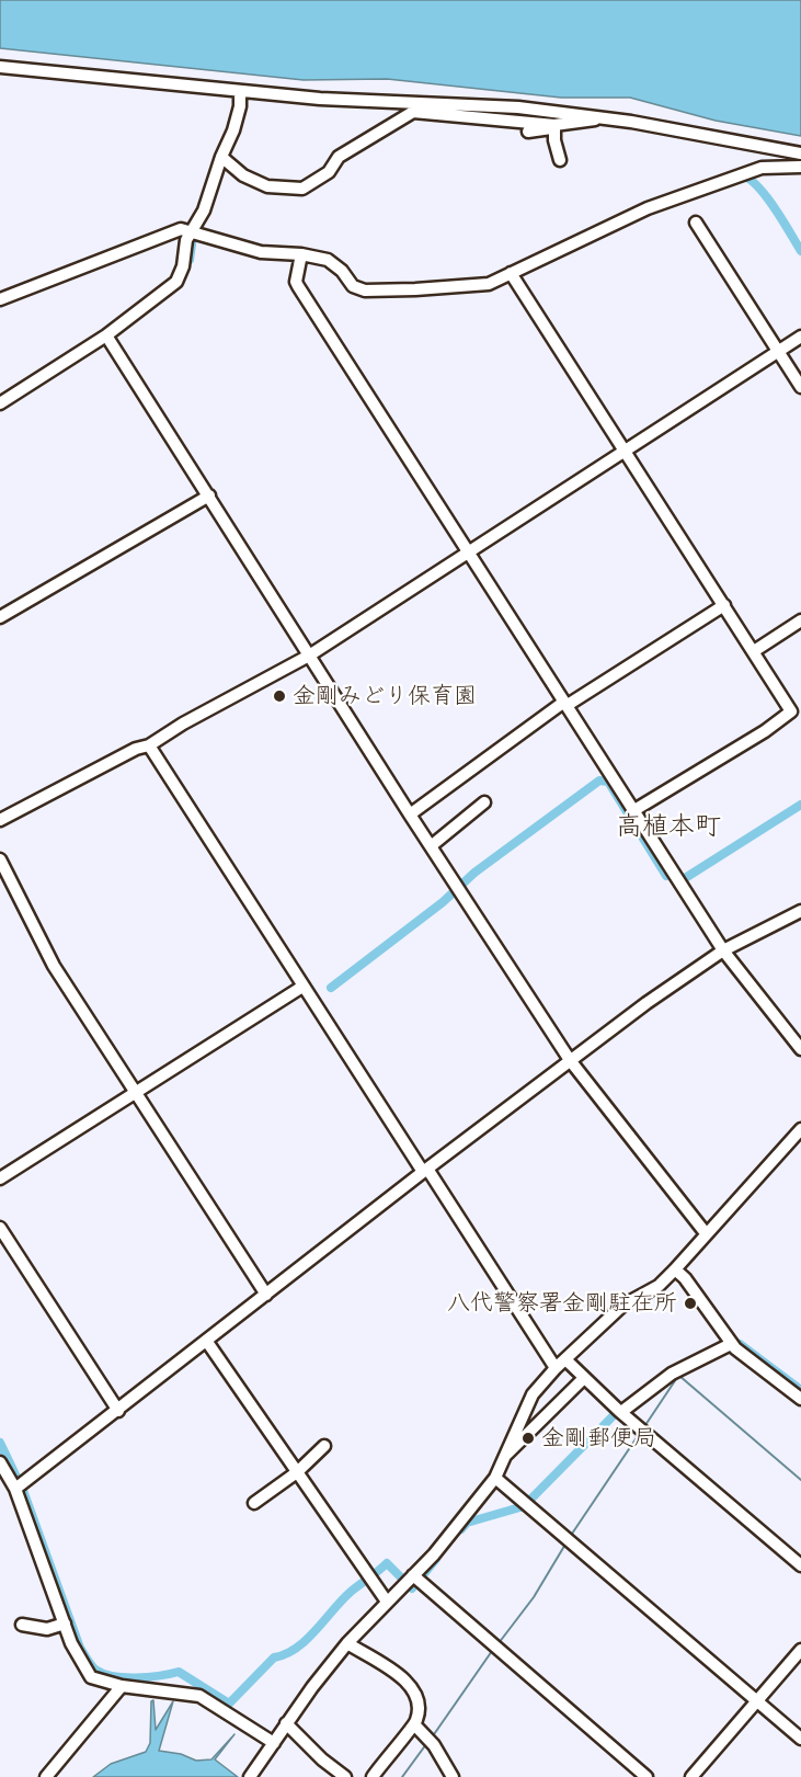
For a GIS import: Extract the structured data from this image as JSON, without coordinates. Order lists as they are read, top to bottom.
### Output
{
  "districts": ["高植本町"],
  "places": ["金剛みどり保育園", "八代警察署金剛駐在所", "金剛郵便局"]
}
